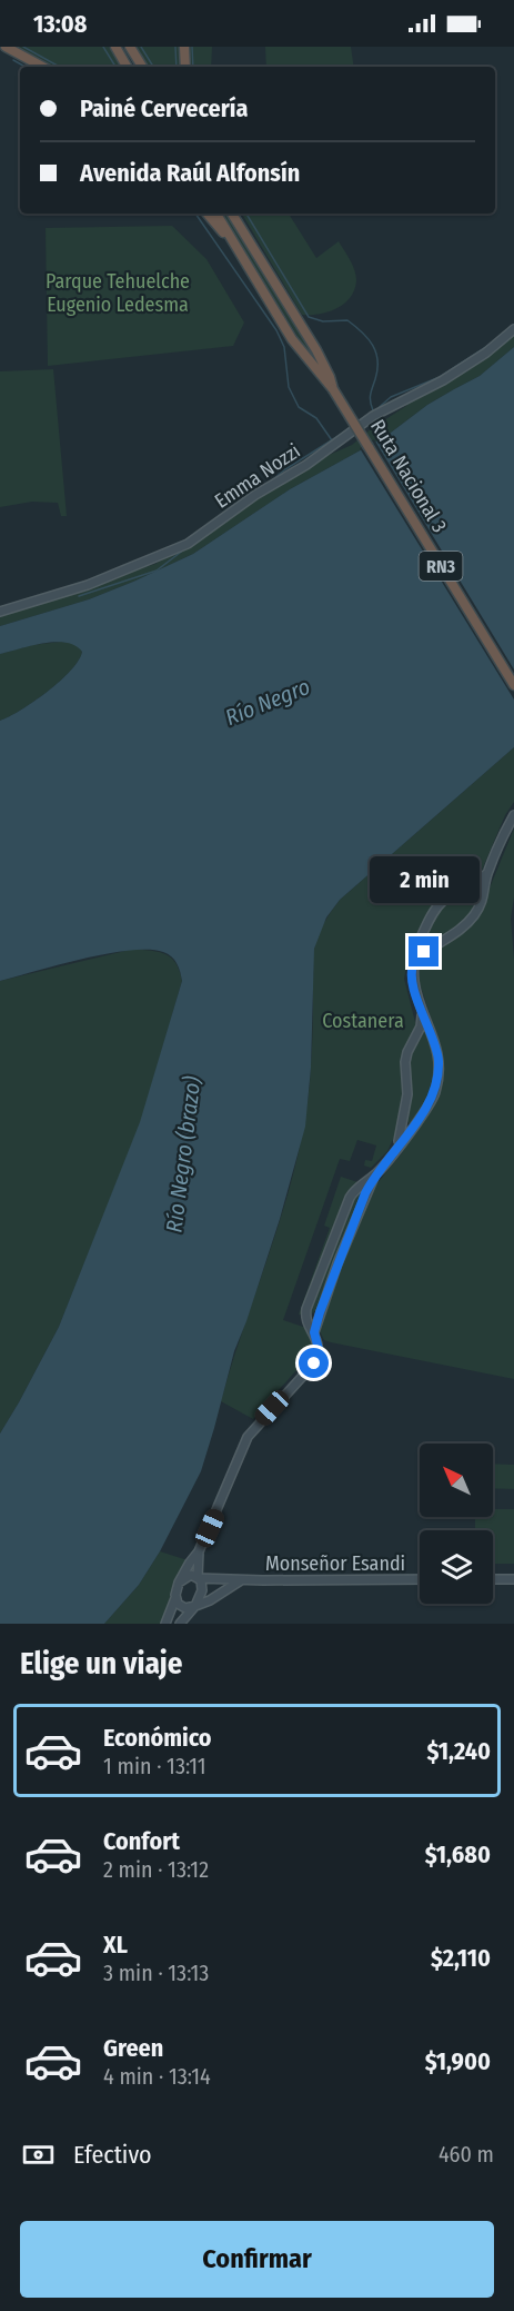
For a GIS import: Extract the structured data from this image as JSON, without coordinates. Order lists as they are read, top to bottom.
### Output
{
  "streets": {
    "highway": ["Ruta Nacional 3", "RN3"],
    "main road": ["Emma Nozzi", "Monseñor Esandi"]
  },
  "crossings": [
    ["Ruta Nacional 3", "RN3"]
  ],
  "water": ["Río Negro", "Río Negro (brazo)"],
  "parks": ["Parque Tehuelche Eugenio Ledesma", "Costanera"],
  "north": "top left",
  "page": {
    "status": "13:08",
    "banner": ["Painé Cervecería", "Avenida Raúl Alfonsín"],
    "bubble": "2 min",
    "heading": "Elige un viaje",
    "list": [
      {
        "name": "Económico",
        "note": "1 min · 13:11",
        "value": "$1,240"
      },
      {
        "name": "Confort",
        "note": "2 min · 13:12",
        "value": "$1,680"
      },
      {
        "name": "XL",
        "note": "3 min · 13:13",
        "value": "$2,110"
      },
      {
        "name": "Green",
        "note": "4 min · 13:14",
        "value": "$1,900"
      }
    ],
    "pay": ["Efectivo", "460 m"],
    "buttons": "Confirmar"
  }
}
